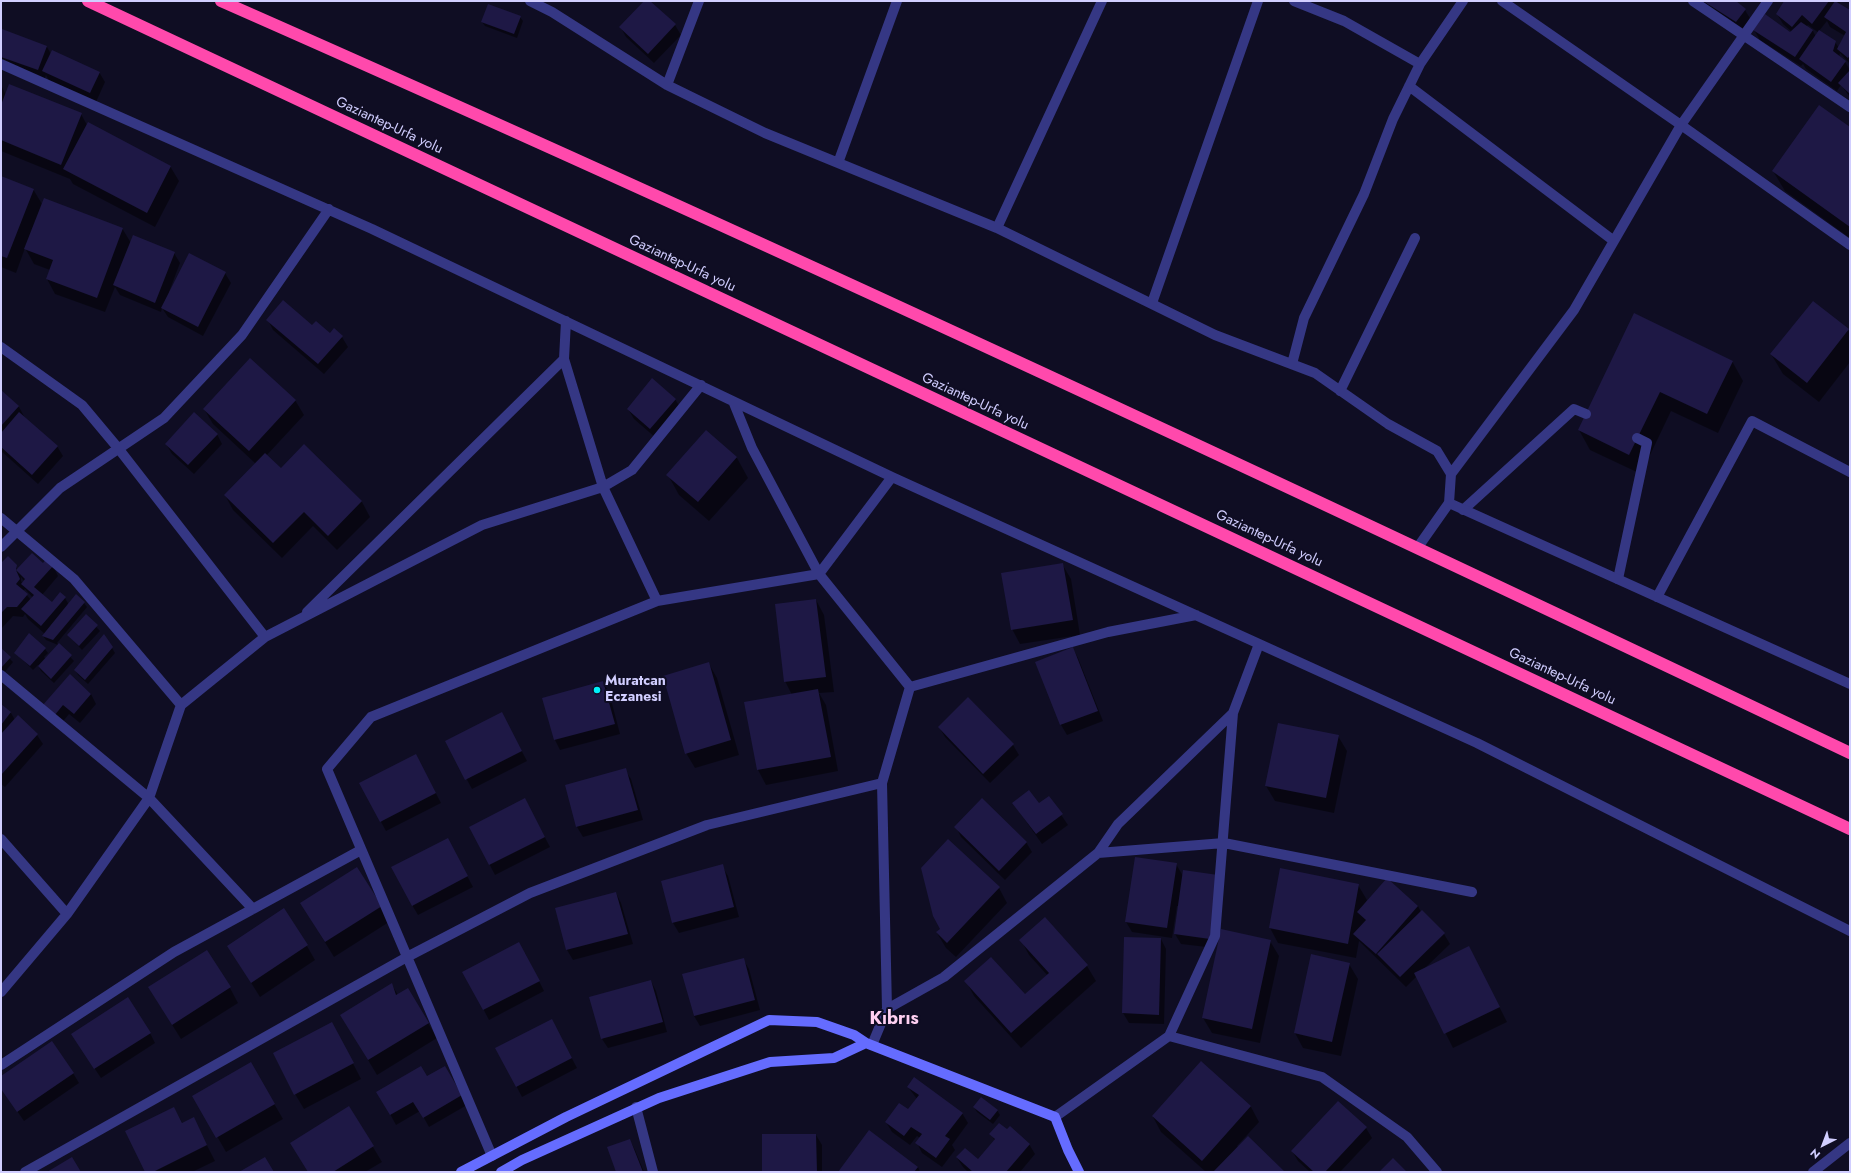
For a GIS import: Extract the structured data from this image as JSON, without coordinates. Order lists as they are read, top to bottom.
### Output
{
  "streets": {
    "highway": ["Gaziantep-Urfa yolu"]
  },
  "districts": ["Kıbrıs"],
  "places": ["Muratcan Eczanesi"],
  "north": "bottom left"
}
